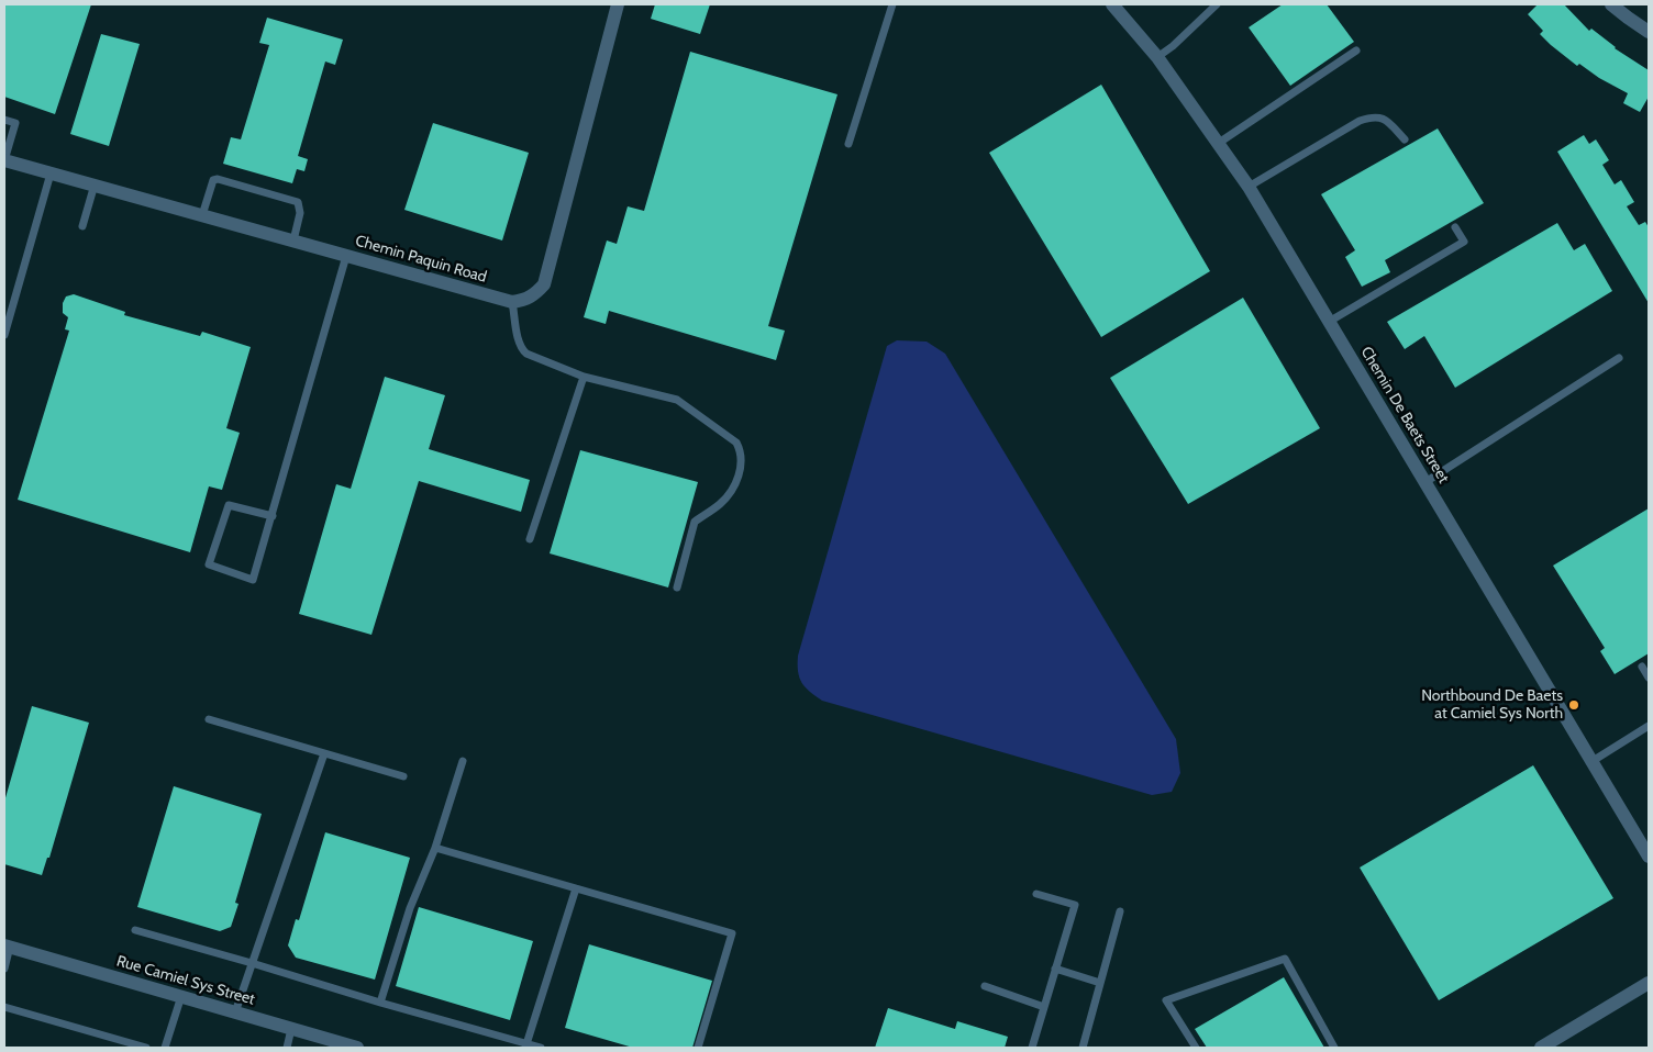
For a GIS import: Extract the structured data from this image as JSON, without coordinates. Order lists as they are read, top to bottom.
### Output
{
  "streets": {
    "street": ["Chemin Paquin Road", "Chemin De Baets Street", "Rue Camiel Sys Street"]
  },
  "places": ["Northbound De Baets at Camiel Sys North"]
}
